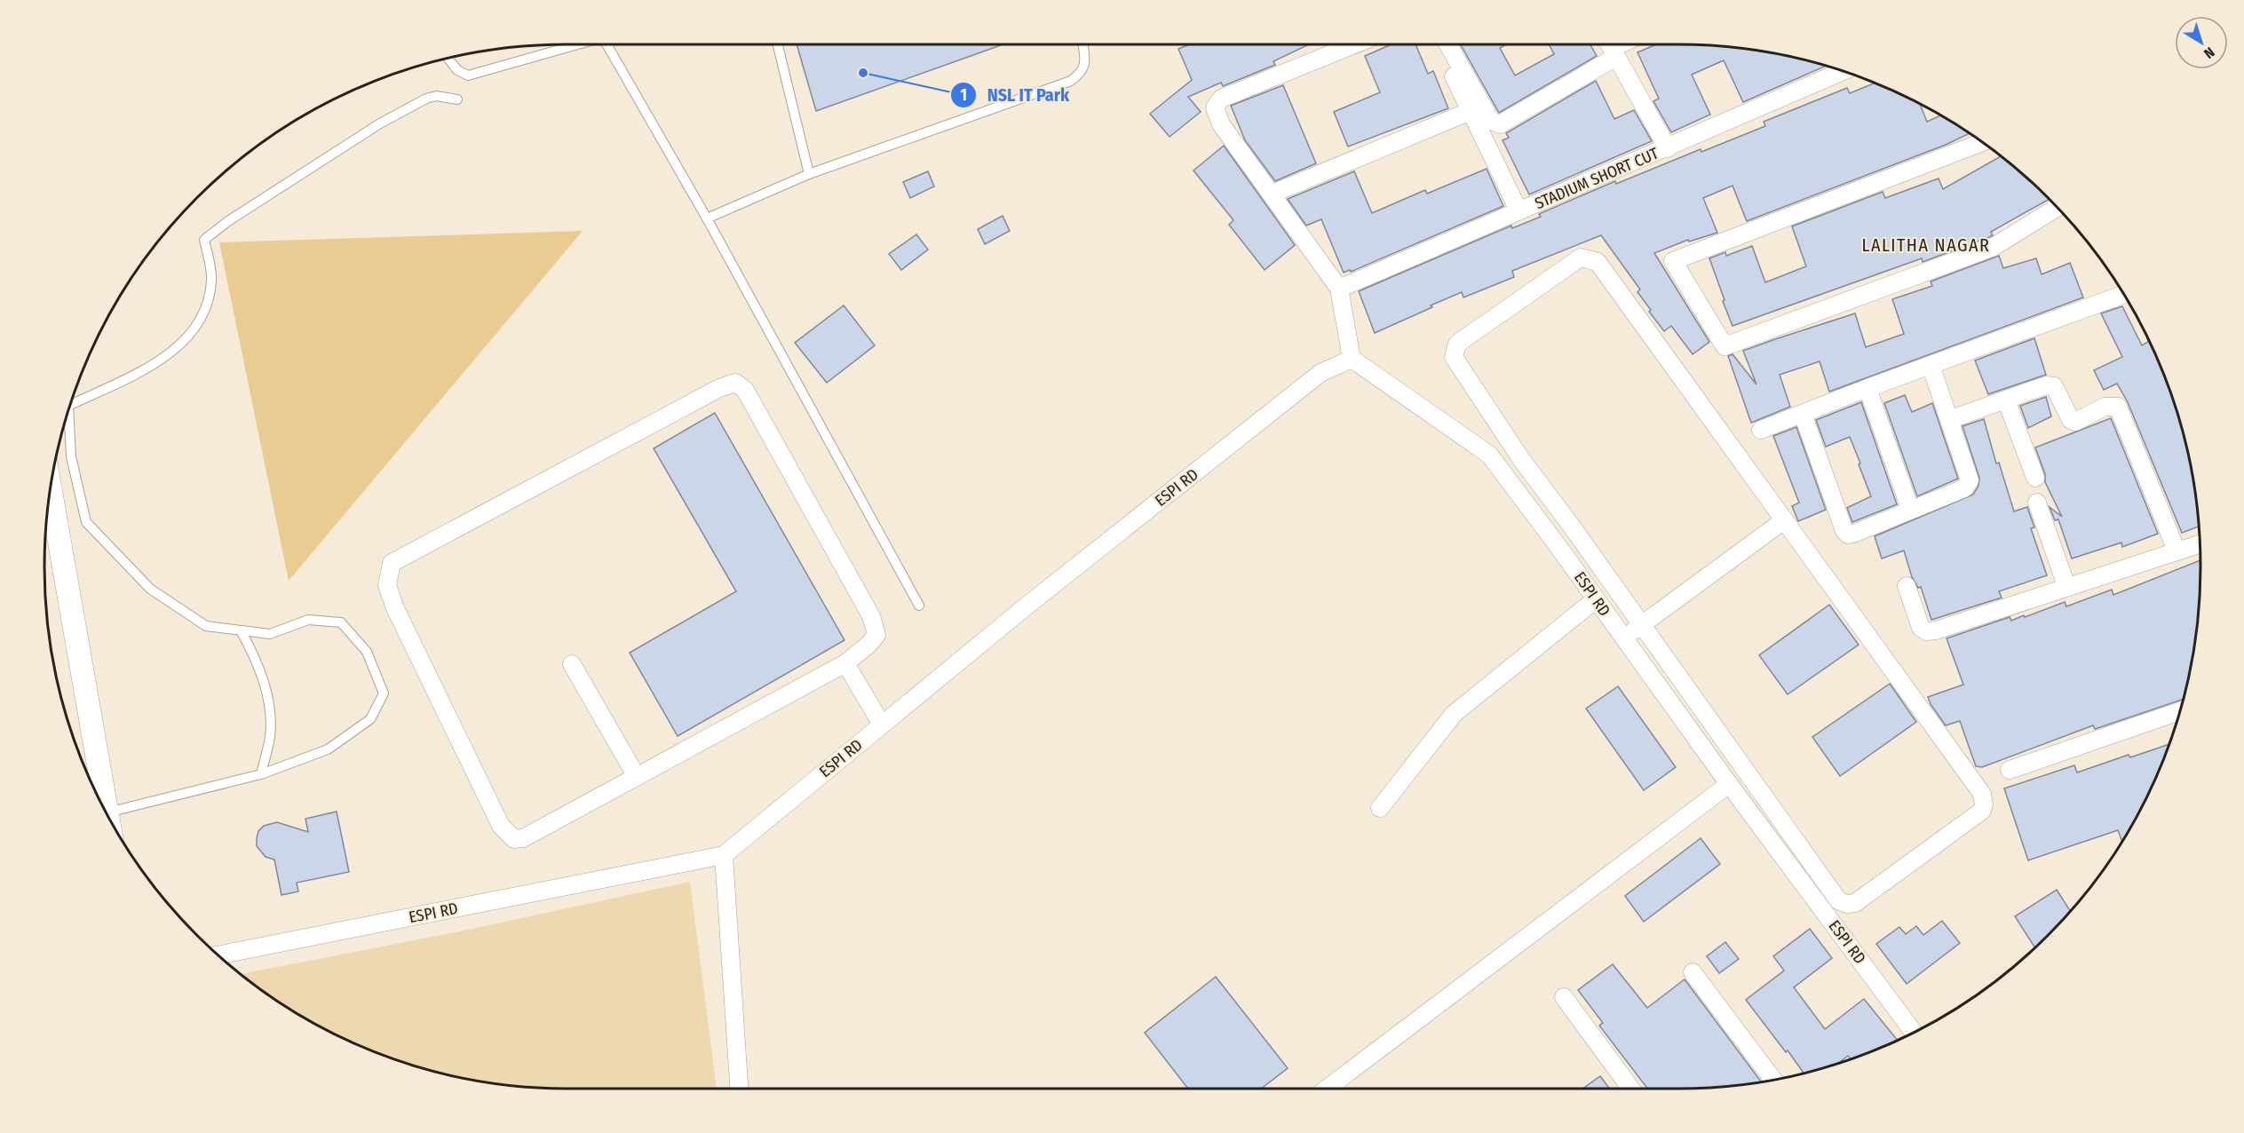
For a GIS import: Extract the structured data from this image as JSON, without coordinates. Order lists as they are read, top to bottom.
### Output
{
  "streets": {
    "street": ["STADIUM SHORT CUT", "ESPI RD"]
  },
  "districts": ["LALITHA NAGAR"],
  "places": ["NSL IT Park"],
  "north": "bottom right"
}
